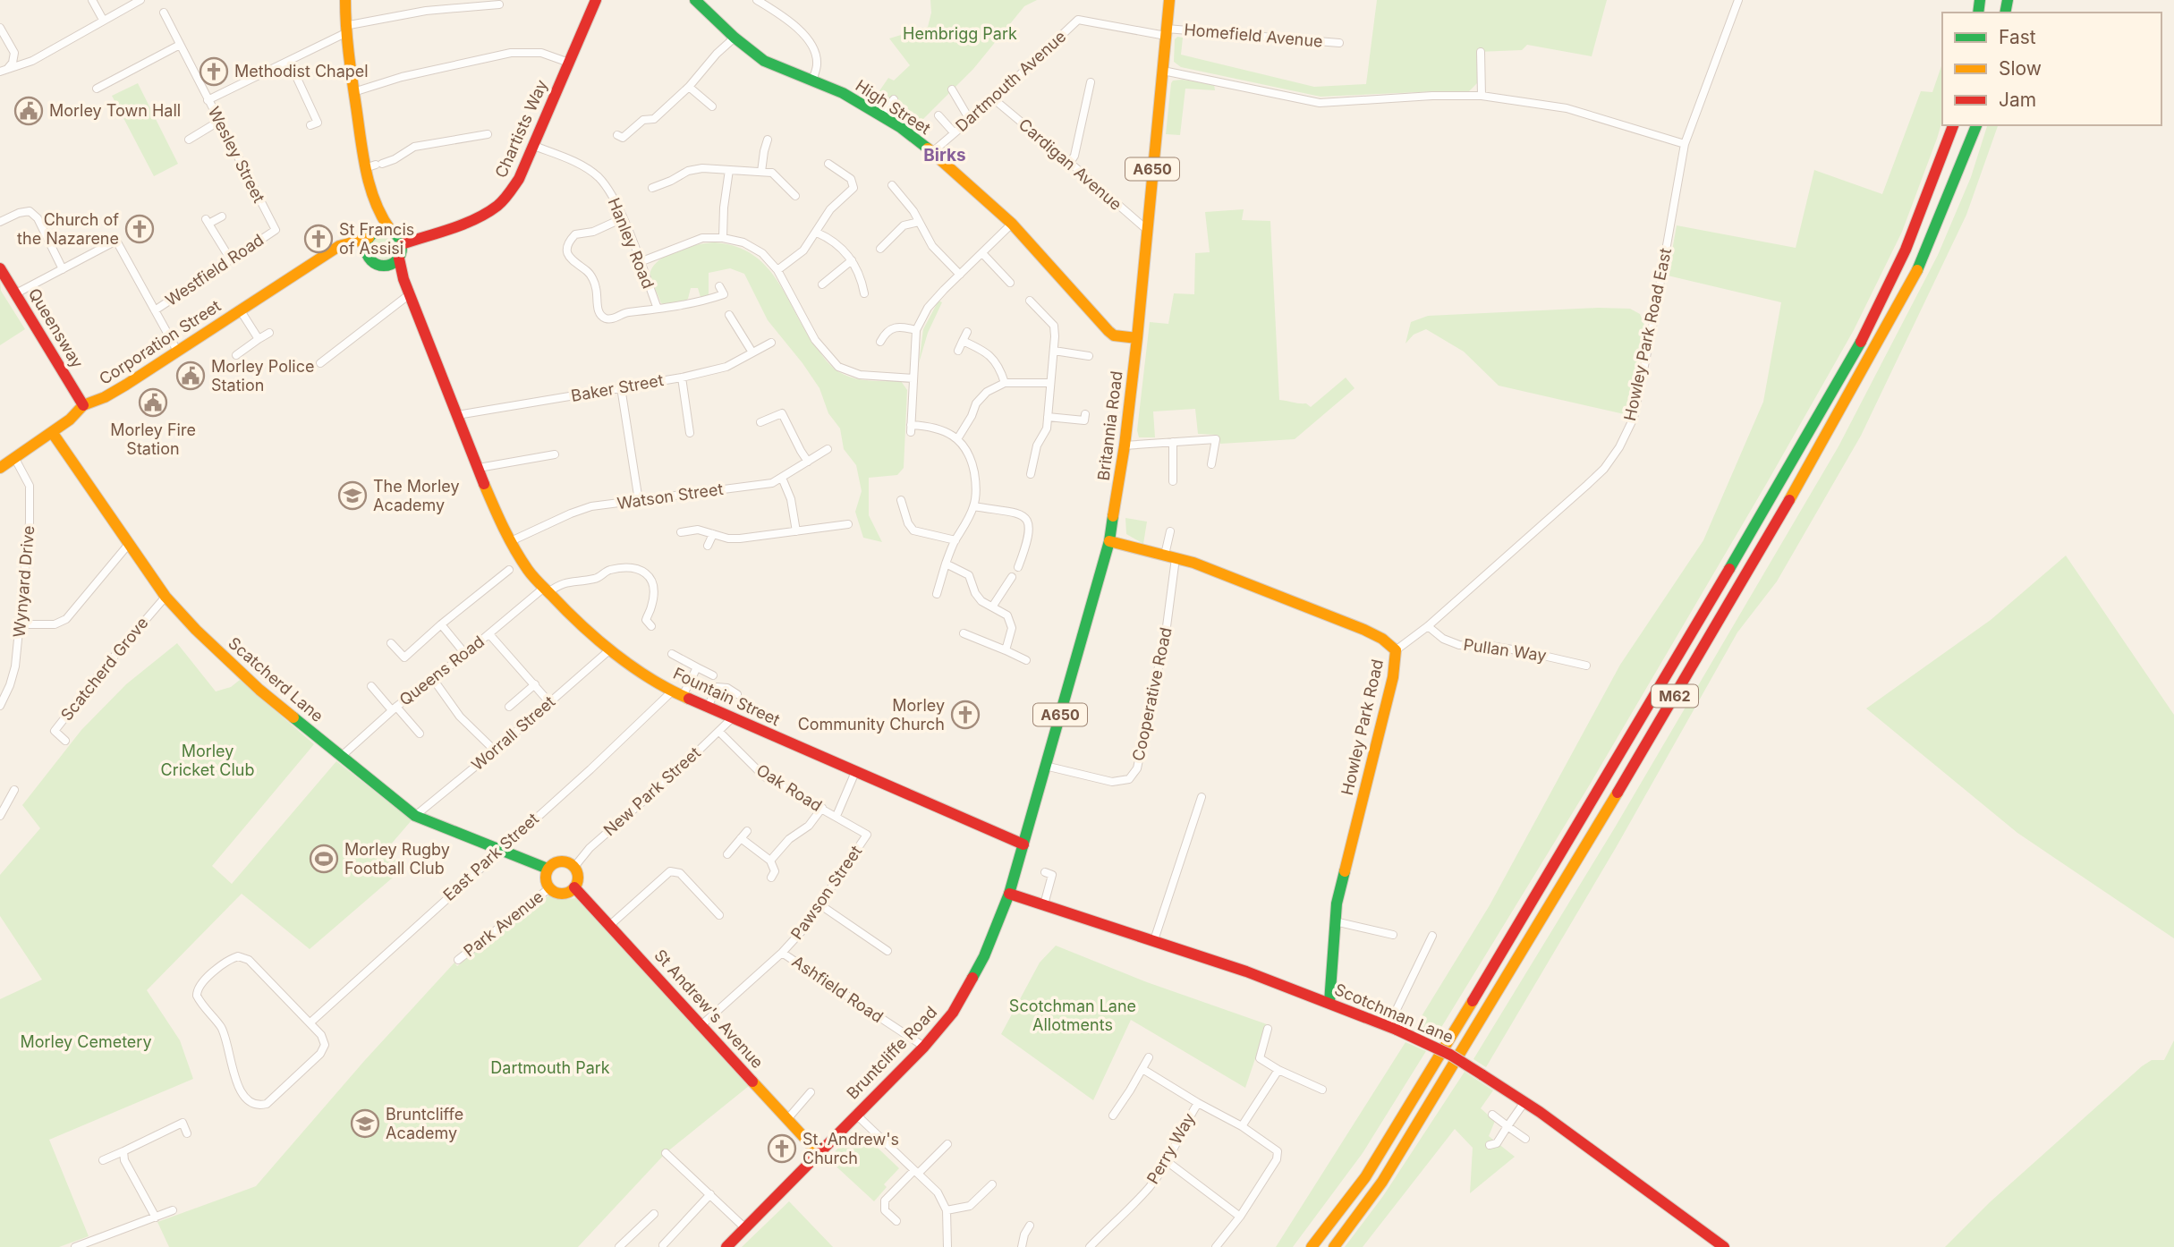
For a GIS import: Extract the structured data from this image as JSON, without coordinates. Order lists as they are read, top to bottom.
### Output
{
  "streets": {
    "main road": [
      "High Street",
      "Chartists Way",
      "A650",
      "Queensway",
      "Corporation Street",
      "Britannia Road",
      "Scatcherd Lane",
      "M62",
      "Fountain Street",
      "Howley Park Road",
      "St Andrew's Avenue",
      "Scotchman Lane",
      "Bruntcliffe Road"
    ],
    "street": [
      "Homefield Avenue",
      "Dartmouth Avenue",
      "Wesley Street",
      "Cardigan Avenue",
      "Hanley Road",
      "Westfield Road",
      "Howley Park Road East",
      "Baker Street",
      "Watson Street",
      "Wynyard Drive",
      "Pullan Way",
      "Scatcherd Grove",
      "Queens Road",
      "Cooperative Road",
      "Worrall Street",
      "Oak Road",
      "New Park Street",
      "East Park Street",
      "Pawson Street",
      "Park Avenue",
      "Ashfield Road",
      "Perry Way"
    ]
  },
  "crossings": [
    ["Homefield Avenue", "Dartmouth Avenue"],
    ["Homefield Avenue", "Britannia Road"],
    ["Dartmouth Avenue", "High Street"],
    ["Dartmouth Avenue", "Cardigan Avenue"],
    ["Dartmouth Avenue", "Britannia Road"],
    ["High Street", "Britannia Road"],
    ["Chartists Way", "Hanley Road"],
    ["Chartists Way", "Corporation Street"],
    ["Chartists Way", "Fountain Street"],
    ["Wesley Street", "Westfield Road"],
    ["Cardigan Avenue", "Britannia Road"],
    ["Queensway", "Corporation Street"],
    ["Howley Park Road East", "Pullan Way"],
    ["Howley Park Road East", "Howley Park Road"],
    ["Corporation Street", "Wynyard Drive"],
    ["Corporation Street", "Scatcherd Lane"],
    ["Corporation Street", "Fountain Street"],
    ["Baker Street", "Fountain Street"],
    ["Britannia Road", "Cooperative Road"],
    ["Britannia Road", "Fountain Street"],
    ["Britannia Road", "Howley Park Road"],
    ["Britannia Road", "Bruntcliffe Road"],
    ["Watson Street", "Fountain Street"],
    ["Scatcherd Grove", "Scatcherd Lane"],
    ["Queens Road", "Scatcherd Lane"],
    ["Queens Road", "Fountain Street"],
    ["Scatcherd Lane", "Worrall Street"],
    ["Scatcherd Lane", "New Park Street"],
    ["Scatcherd Lane", "East Park Street"],
    ["Scatcherd Lane", "Park Avenue"],
    ["Scatcherd Lane", "St Andrew's Avenue"],
    ["Cooperative Road", "Howley Park Road"],
    ["Fountain Street", "Worrall Street"],
    ["Fountain Street", "New Park Street"],
    ["Fountain Street", "East Park Street"],
    ["Fountain Street", "Bruntcliffe Road"],
    ["Howley Park Road", "Scotchman Lane"],
    ["Oak Road", "New Park Street"],
    ["Oak Road", "Pawson Street"],
    ["New Park Street", "Park Avenue"],
    ["New Park Street", "St Andrew's Avenue"],
    ["Pawson Street", "Ashfield Road"],
    ["Pawson Street", "St Andrew's Avenue"],
    ["Park Avenue", "St Andrew's Avenue"],
    ["Ashfield Road", "Bruntcliffe Road"],
    ["St Andrew's Avenue", "Bruntcliffe Road"],
    ["Scotchman Lane", "Bruntcliffe Road"]
  ],
  "districts": ["Birks"],
  "parks": [
    "Hembrigg Park",
    "Morley Cricket Club",
    "Scotchman Lane Allotments",
    "Morley Cemetery",
    "Dartmouth Park"
  ],
  "places": {
    "church": [
      "Methodist Chapel",
      "Church of the Nazarene",
      "St Francis of Assisi",
      "Morley Community Church",
      "St. Andrew's Church"
    ],
    "public building": ["Morley Town Hall", "Morley Police Station", "Morley Fire Station"],
    "school or university": ["The Morley Academy", "Bruntcliffe Academy"],
    "sports": ["Morley Rugby Football Club"]
  },
  "legend": ["Fast", "Slow", "Jam"]
}
